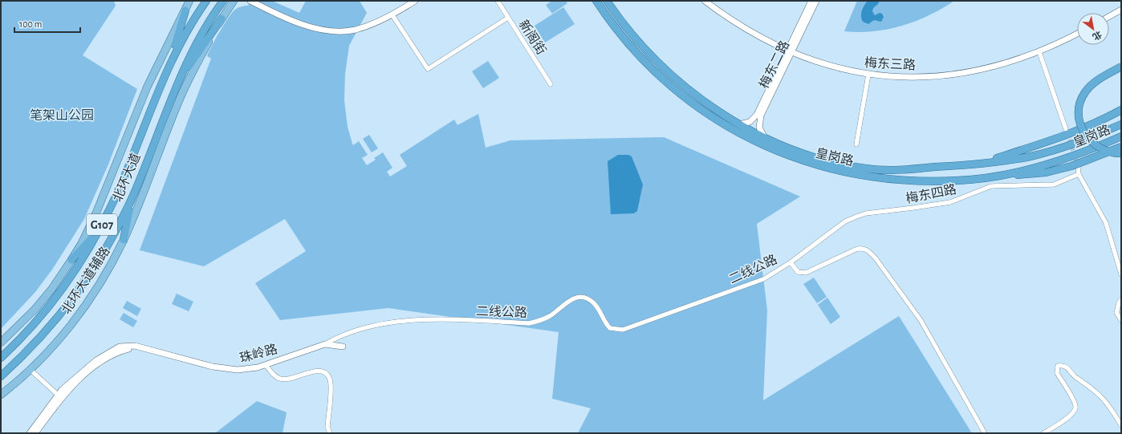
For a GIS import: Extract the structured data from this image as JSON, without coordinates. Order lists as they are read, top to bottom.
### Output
{
  "streets": {
    "highway": ["皇岗路", "北环大道", "G107"],
    "main road": ["北环大道辅路"],
    "street": [
      "新阁街",
      "梅东三路",
      "梅东二路",
      "梅东四路",
      "二线公路",
      "珠岭路"
    ]
  },
  "crossings": [
    ["梅东三路", "梅东二路"],
    ["梅东二路", "皇岗路"],
    ["梅东四路", "二线公路"],
    ["二线公路", "珠岭路"]
  ],
  "parks": ["笔架山公园"],
  "scale_bar": "100 m",
  "north": "bottom right"
}
